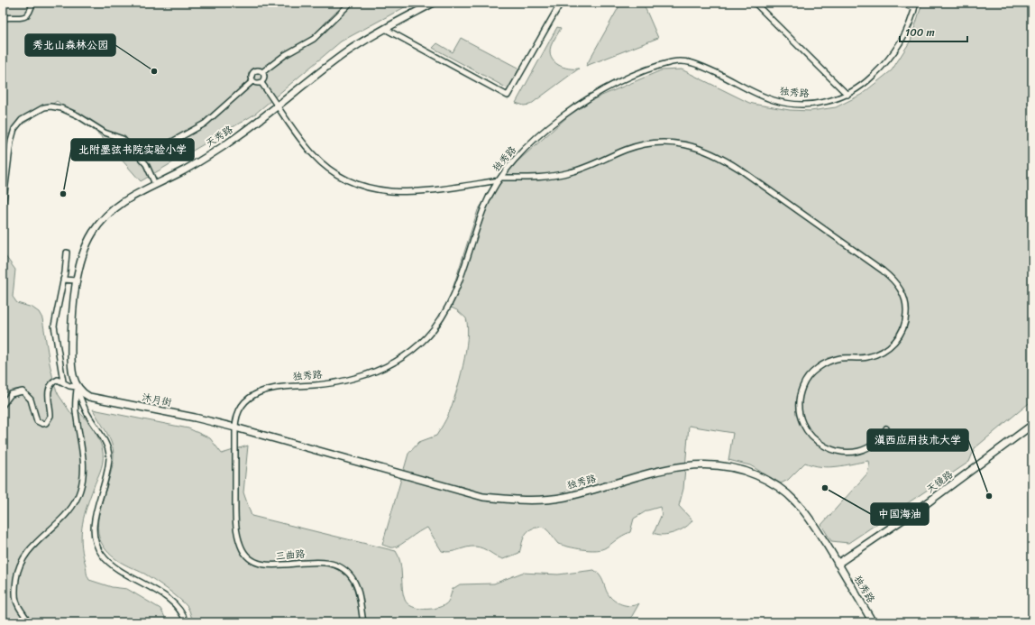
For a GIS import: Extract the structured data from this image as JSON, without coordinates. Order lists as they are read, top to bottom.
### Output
{
  "streets": {
    "main road": [
      "独秀路",
      "天秀路",
      "沐月街",
      "天镜路"
    ],
    "street": ["三曲路"]
  },
  "crossings": [
    ["独秀路", "沐月街"],
    ["独秀路", "天镜路"],
    ["独秀路", "三曲路"],
    ["天秀路", "沐月街"],
    ["沐月街", "三曲路"]
  ],
  "places": [
    "秀北山森林公园",
    "北附墨弦书院实验小学",
    "中国海油",
    "滇西应用技术大学"
  ],
  "scale_bar": "100 m"
}
